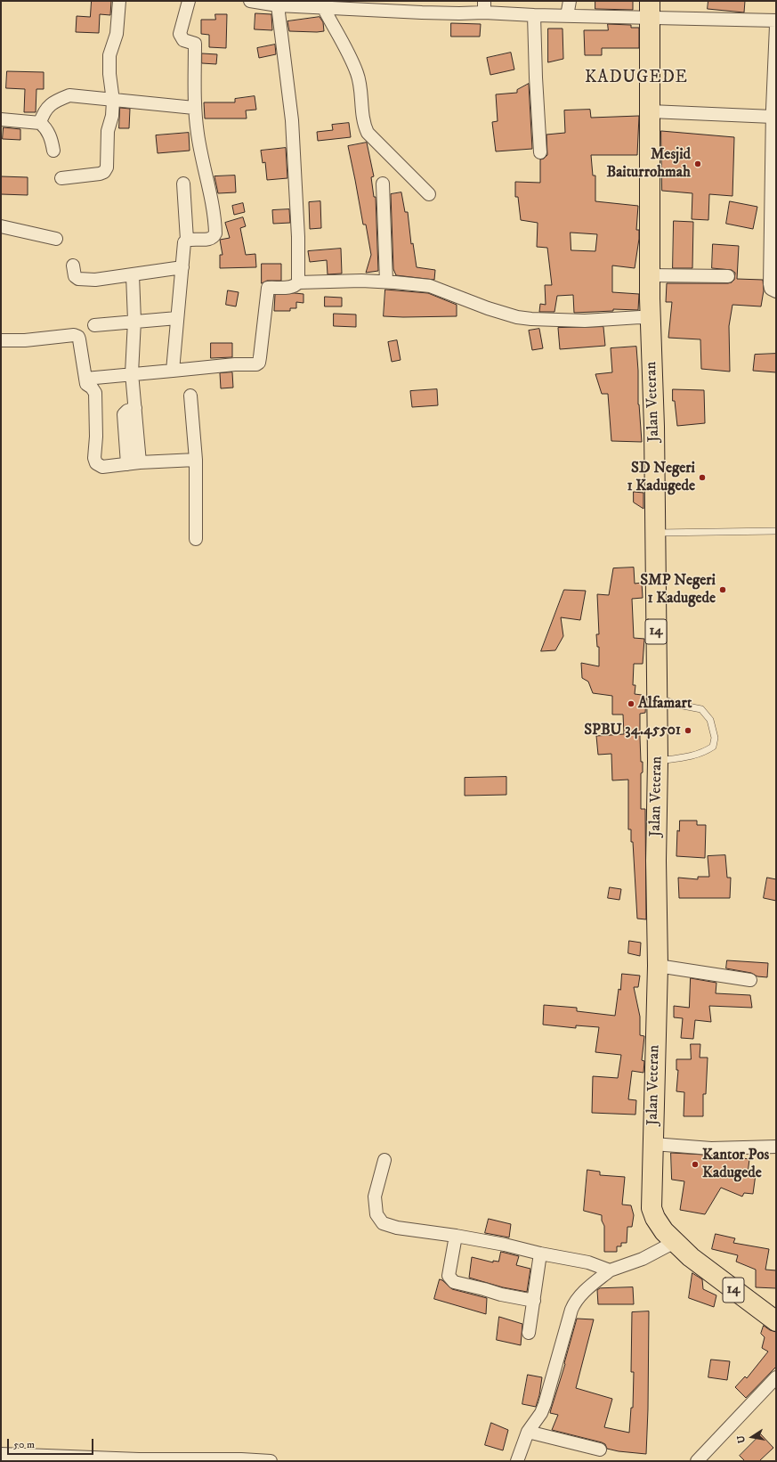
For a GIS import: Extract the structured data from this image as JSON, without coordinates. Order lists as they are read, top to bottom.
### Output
{
  "streets": {
    "highway": ["Jalan Veteran", "14"]
  },
  "districts": ["KADUGEDE"],
  "places": [
    "Mesjid Baiturrohmah",
    "SD Negeri 1 Kadugede",
    "SMP Negeri 1 Kadugede",
    "Alfamart",
    "SPBU 34.45501",
    "Kantor Pos Kadugede"
  ],
  "scale_bar": "50 m",
  "north": "left"
}
